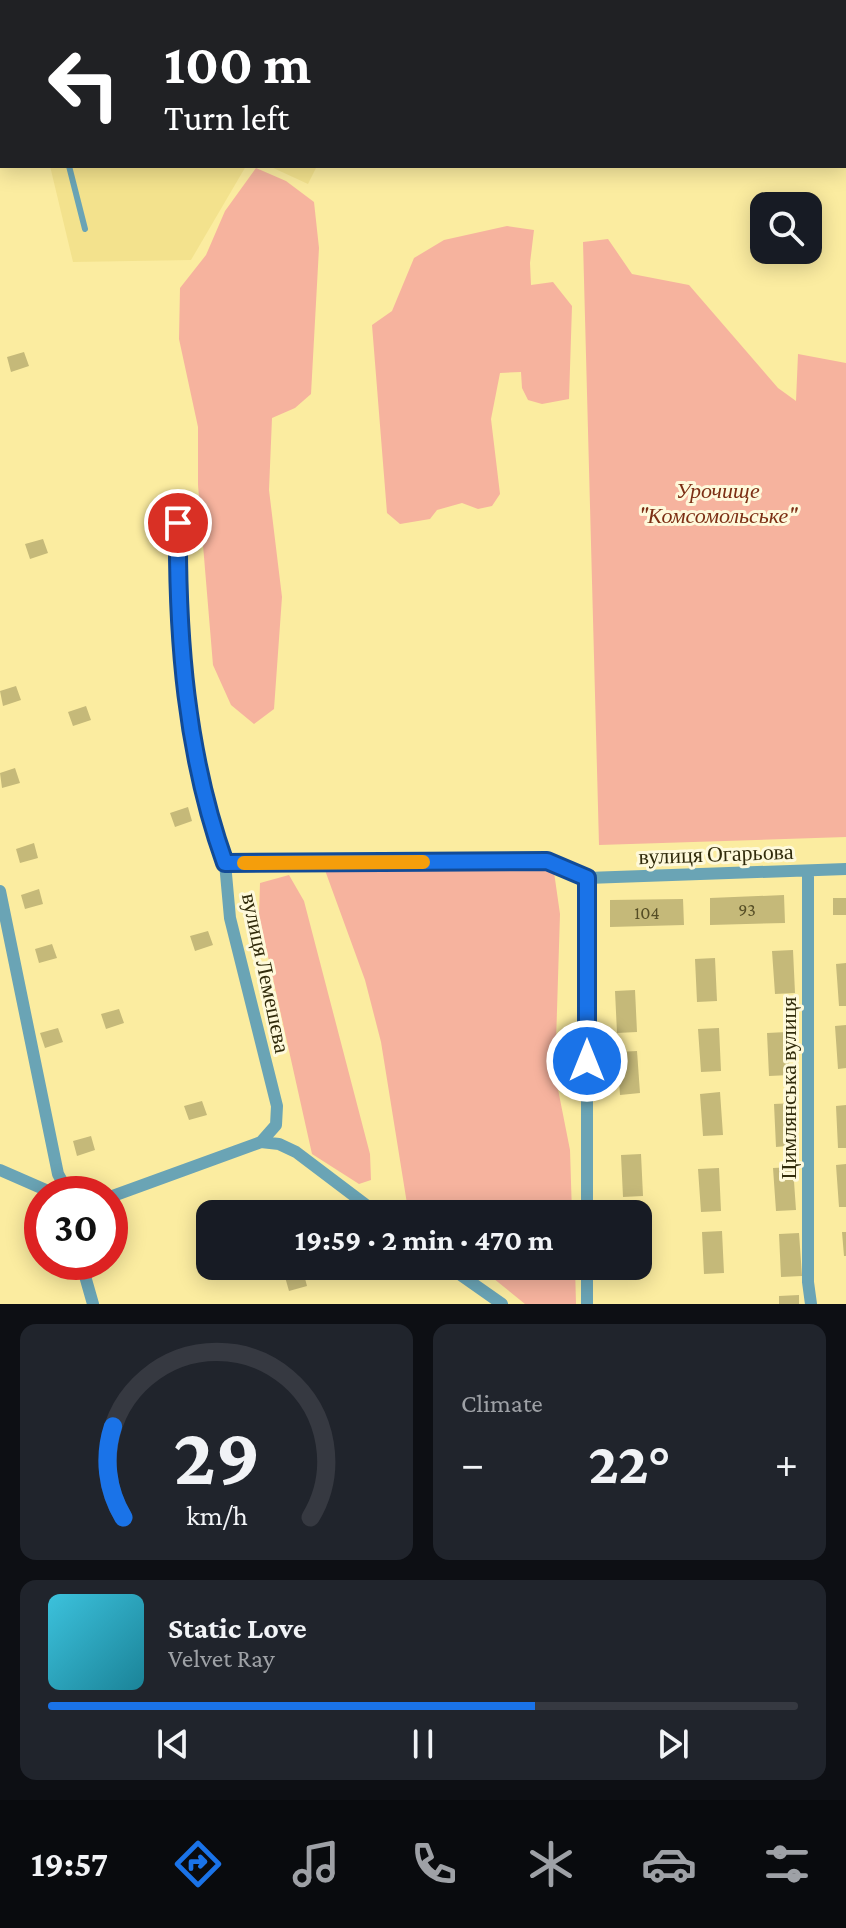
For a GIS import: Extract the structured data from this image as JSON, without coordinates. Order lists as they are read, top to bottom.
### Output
{
  "streets": {
    "street": ["вулиця Огарьова", "вулиця Лемешєва", "Цимлянська вулиця"]
  },
  "crossings": [
    ["вулиця Огарьова", "Цимлянська вулиця"]
  ],
  "parks": ["Урочище \"Комсомольське\""],
  "house_numbers": ["93", "104"],
  "page": {
    "turn": ["100 m", "Turn left"],
    "limit": "30",
    "trip": "19:59 · 2 min · 470 m",
    "tile": "Climate",
    "heat": ["−", "22°", "+"],
    "song": ["Static Love", "Velvet Ray"],
    "tabs": "19:57",
    "gauge": ["29", "km/h"]
  }
}
